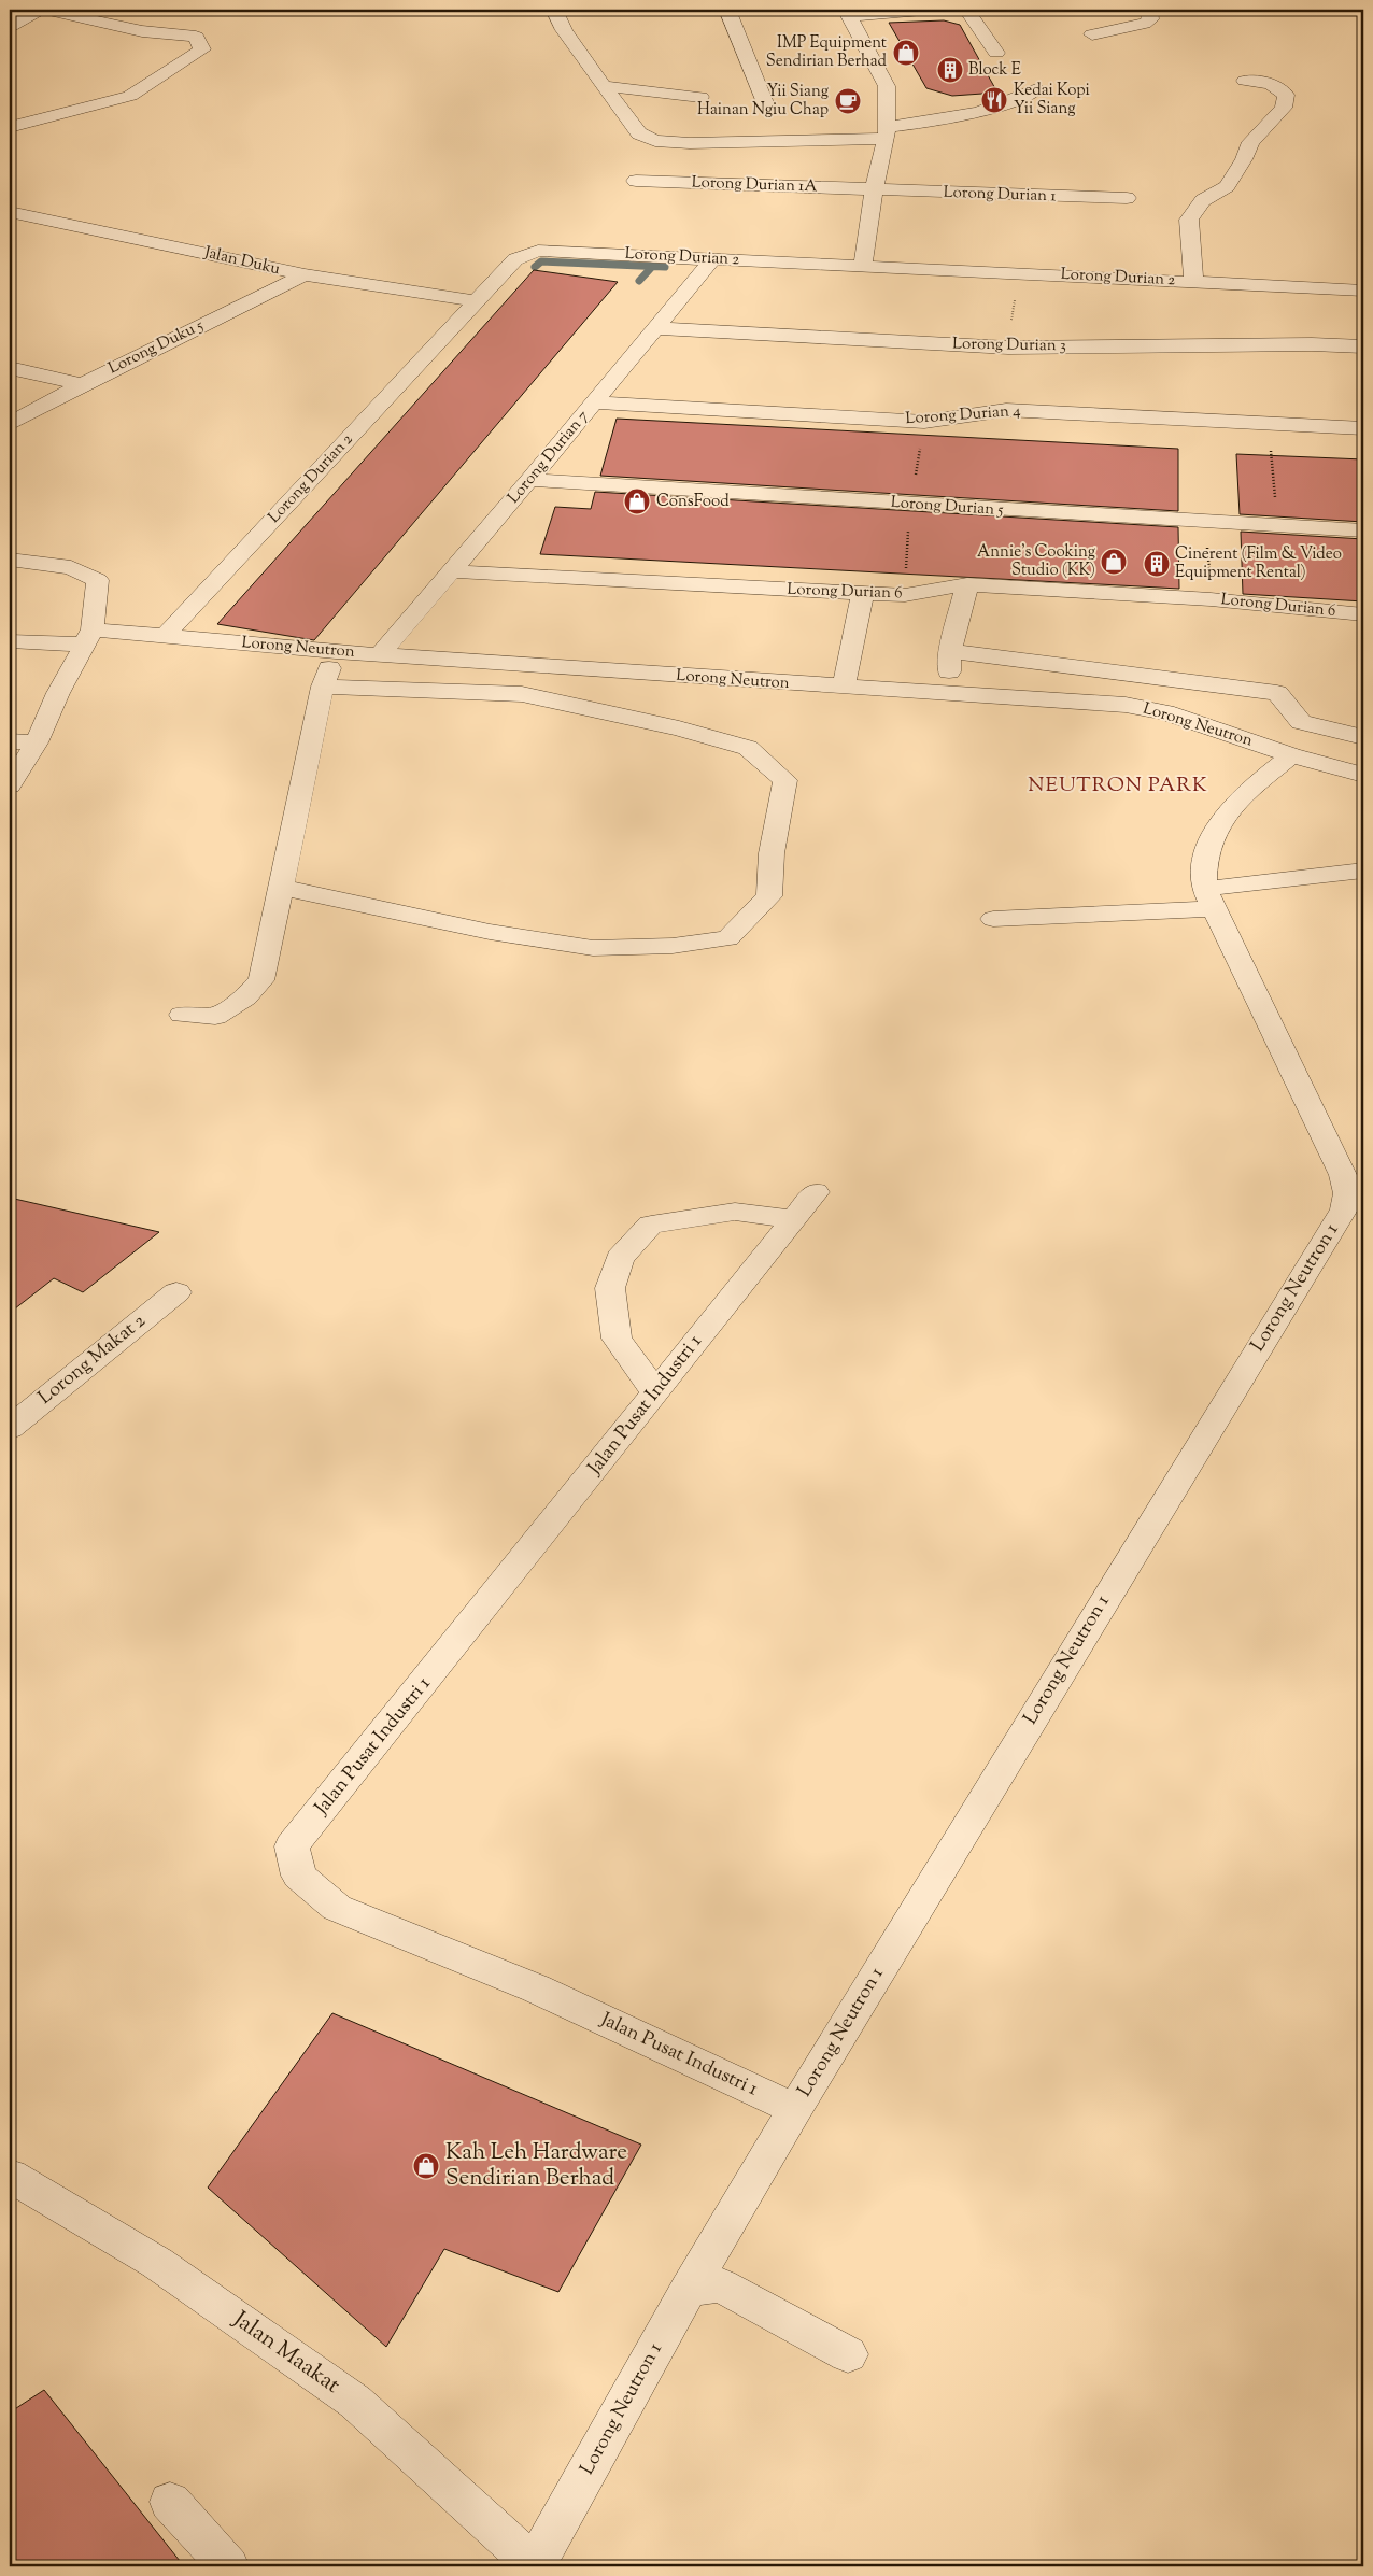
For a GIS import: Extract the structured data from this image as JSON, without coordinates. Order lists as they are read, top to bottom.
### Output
{
  "streets": {
    "street": [
      "Lorong Durian 1A",
      "Lorong Durian 1",
      "Lorong Durian 2",
      "Jalan Duku",
      "Lorong Durian 3",
      "Lorong Duku 5",
      "Lorong Durian 4",
      "Lorong Durian 7",
      "Lorong Durian 5",
      "Lorong Durian 6",
      "Lorong Neutron",
      "Lorong Neutron 1",
      "Lorong Makat 2",
      "Jalan Pusat Industri 1",
      "Jalan Maakat"
    ]
  },
  "crossings": [
    ["Lorong Durian 1A", "Lorong Durian 1"],
    ["Lorong Durian 2", "Jalan Duku"],
    ["Lorong Durian 2", "Lorong Durian 7"],
    ["Lorong Durian 2", "Lorong Neutron"],
    ["Jalan Duku", "Lorong Duku 5"],
    ["Lorong Durian 3", "Lorong Durian 7"],
    ["Lorong Durian 4", "Lorong Durian 7"],
    ["Lorong Durian 7", "Lorong Durian 5"],
    ["Lorong Durian 7", "Lorong Durian 6"],
    ["Lorong Durian 7", "Lorong Neutron"],
    ["Lorong Neutron", "Lorong Neutron 1"],
    ["Lorong Neutron 1", "Jalan Pusat Industri 1"],
    ["Lorong Neutron 1", "Jalan Maakat"]
  ],
  "districts": ["NEUTRON PARK"],
  "places": {
    "shop": [
      "IMP Equipment Sendirian Berhad",
      "ConsFood",
      "Annie's Cooking Studio (KK)",
      "Kah Leh Hardware Sendirian Berhad"
    ],
    "building": ["Block E", "Cinerent (Film & Video Equipment Rental)"],
    "restaurant": ["Kedai Kopi Yii Siang"],
    "cafe": ["Yii Siang Hainan Ngiu Chap"]
  }
}
